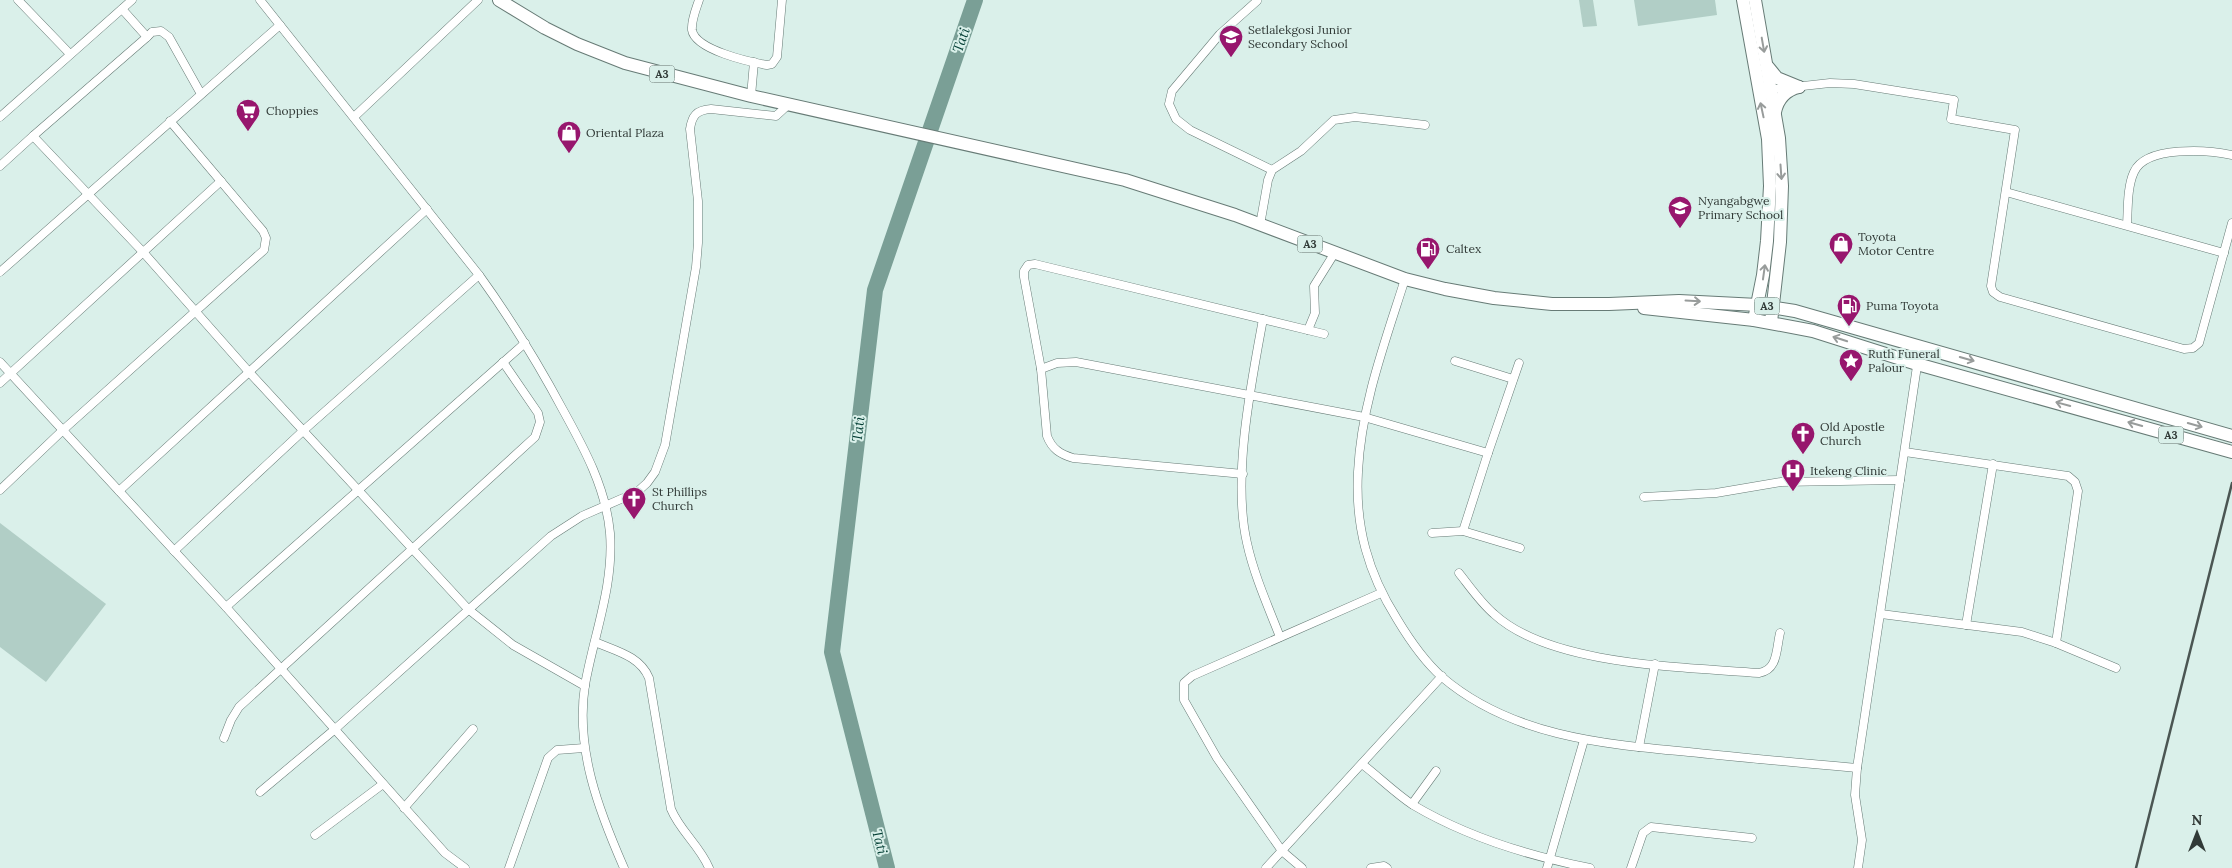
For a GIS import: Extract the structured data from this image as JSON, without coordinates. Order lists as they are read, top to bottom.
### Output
{
  "streets": {
    "main road": ["A3"]
  },
  "water": ["Tati"],
  "places": {
    "school or university": ["Setlalekgosi Junior Secondary School", "Nyangabgwe Primary School"],
    "supermarket": ["Choppies"],
    "shop": ["Oriental Plaza", "Toyota Motor Centre"],
    "fuel station": ["Caltex", "Puma Toyota"],
    "place": ["Ruth Funeral Palour"],
    "church": ["Old Apostle Church", "St Phillips Church"],
    "hospital": ["Itekeng Clinic"]
  },
  "north": "top"
}
